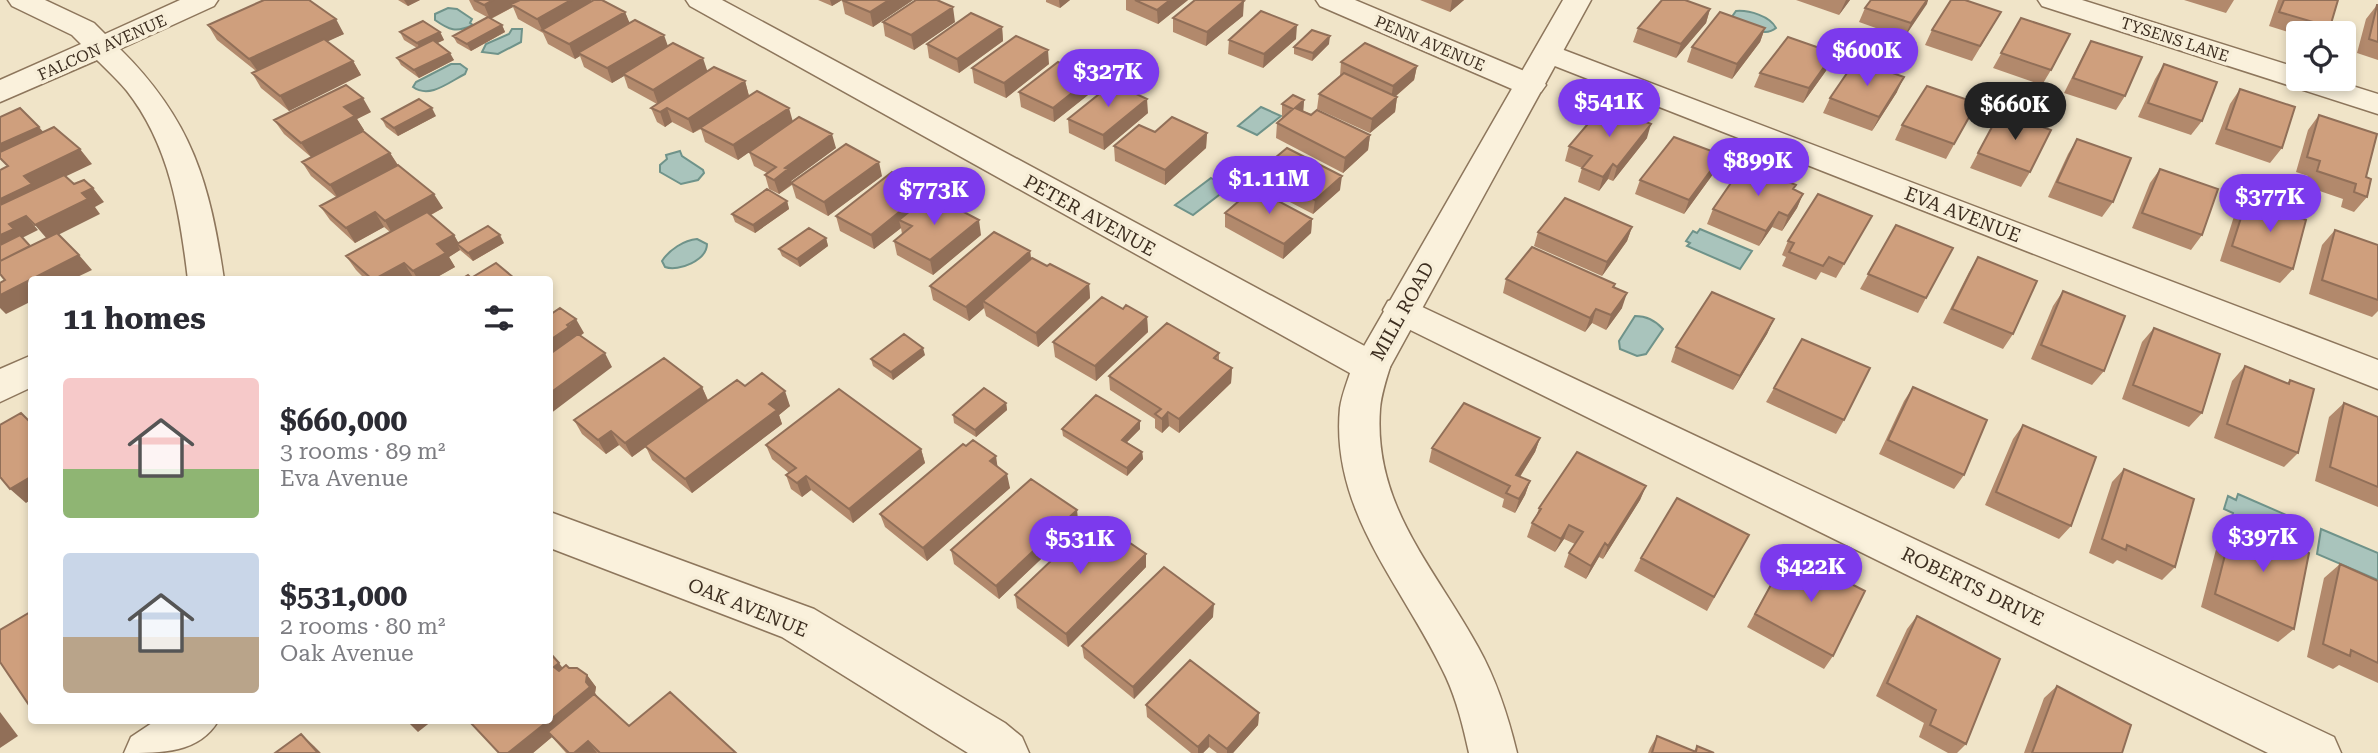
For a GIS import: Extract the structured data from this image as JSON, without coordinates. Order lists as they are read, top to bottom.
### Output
{
  "streets": {
    "street": [
      "TYSENS LANE",
      "PENN AVENUE",
      "FALCON AVENUE",
      "EVA AVENUE",
      "PETER AVENUE",
      "MILL ROAD",
      "ROBERTS DRIVE",
      "OAK AVENUE"
    ]
  },
  "crossings": [
    ["PENN AVENUE", "MILL ROAD"],
    ["EVA AVENUE", "MILL ROAD"],
    ["PETER AVENUE", "MILL ROAD"],
    ["MILL ROAD", "ROBERTS DRIVE"]
  ],
  "page": {
    "price": [
      "$600K",
      "$327K",
      "$541K",
      "$660K",
      "$899K",
      "$1.11M",
      "$773K",
      "$377K",
      "$397K",
      "$531K",
      "$422K"
    ],
    "heading": "11 homes",
    "list": [
      {
        "name": "$660,000",
        "note": "3 rooms · 89 m² · Eva Avenue"
      },
      {
        "name": "$531,000",
        "note": "2 rooms · 80 m² · Oak Avenue"
      }
    ]
  }
}
